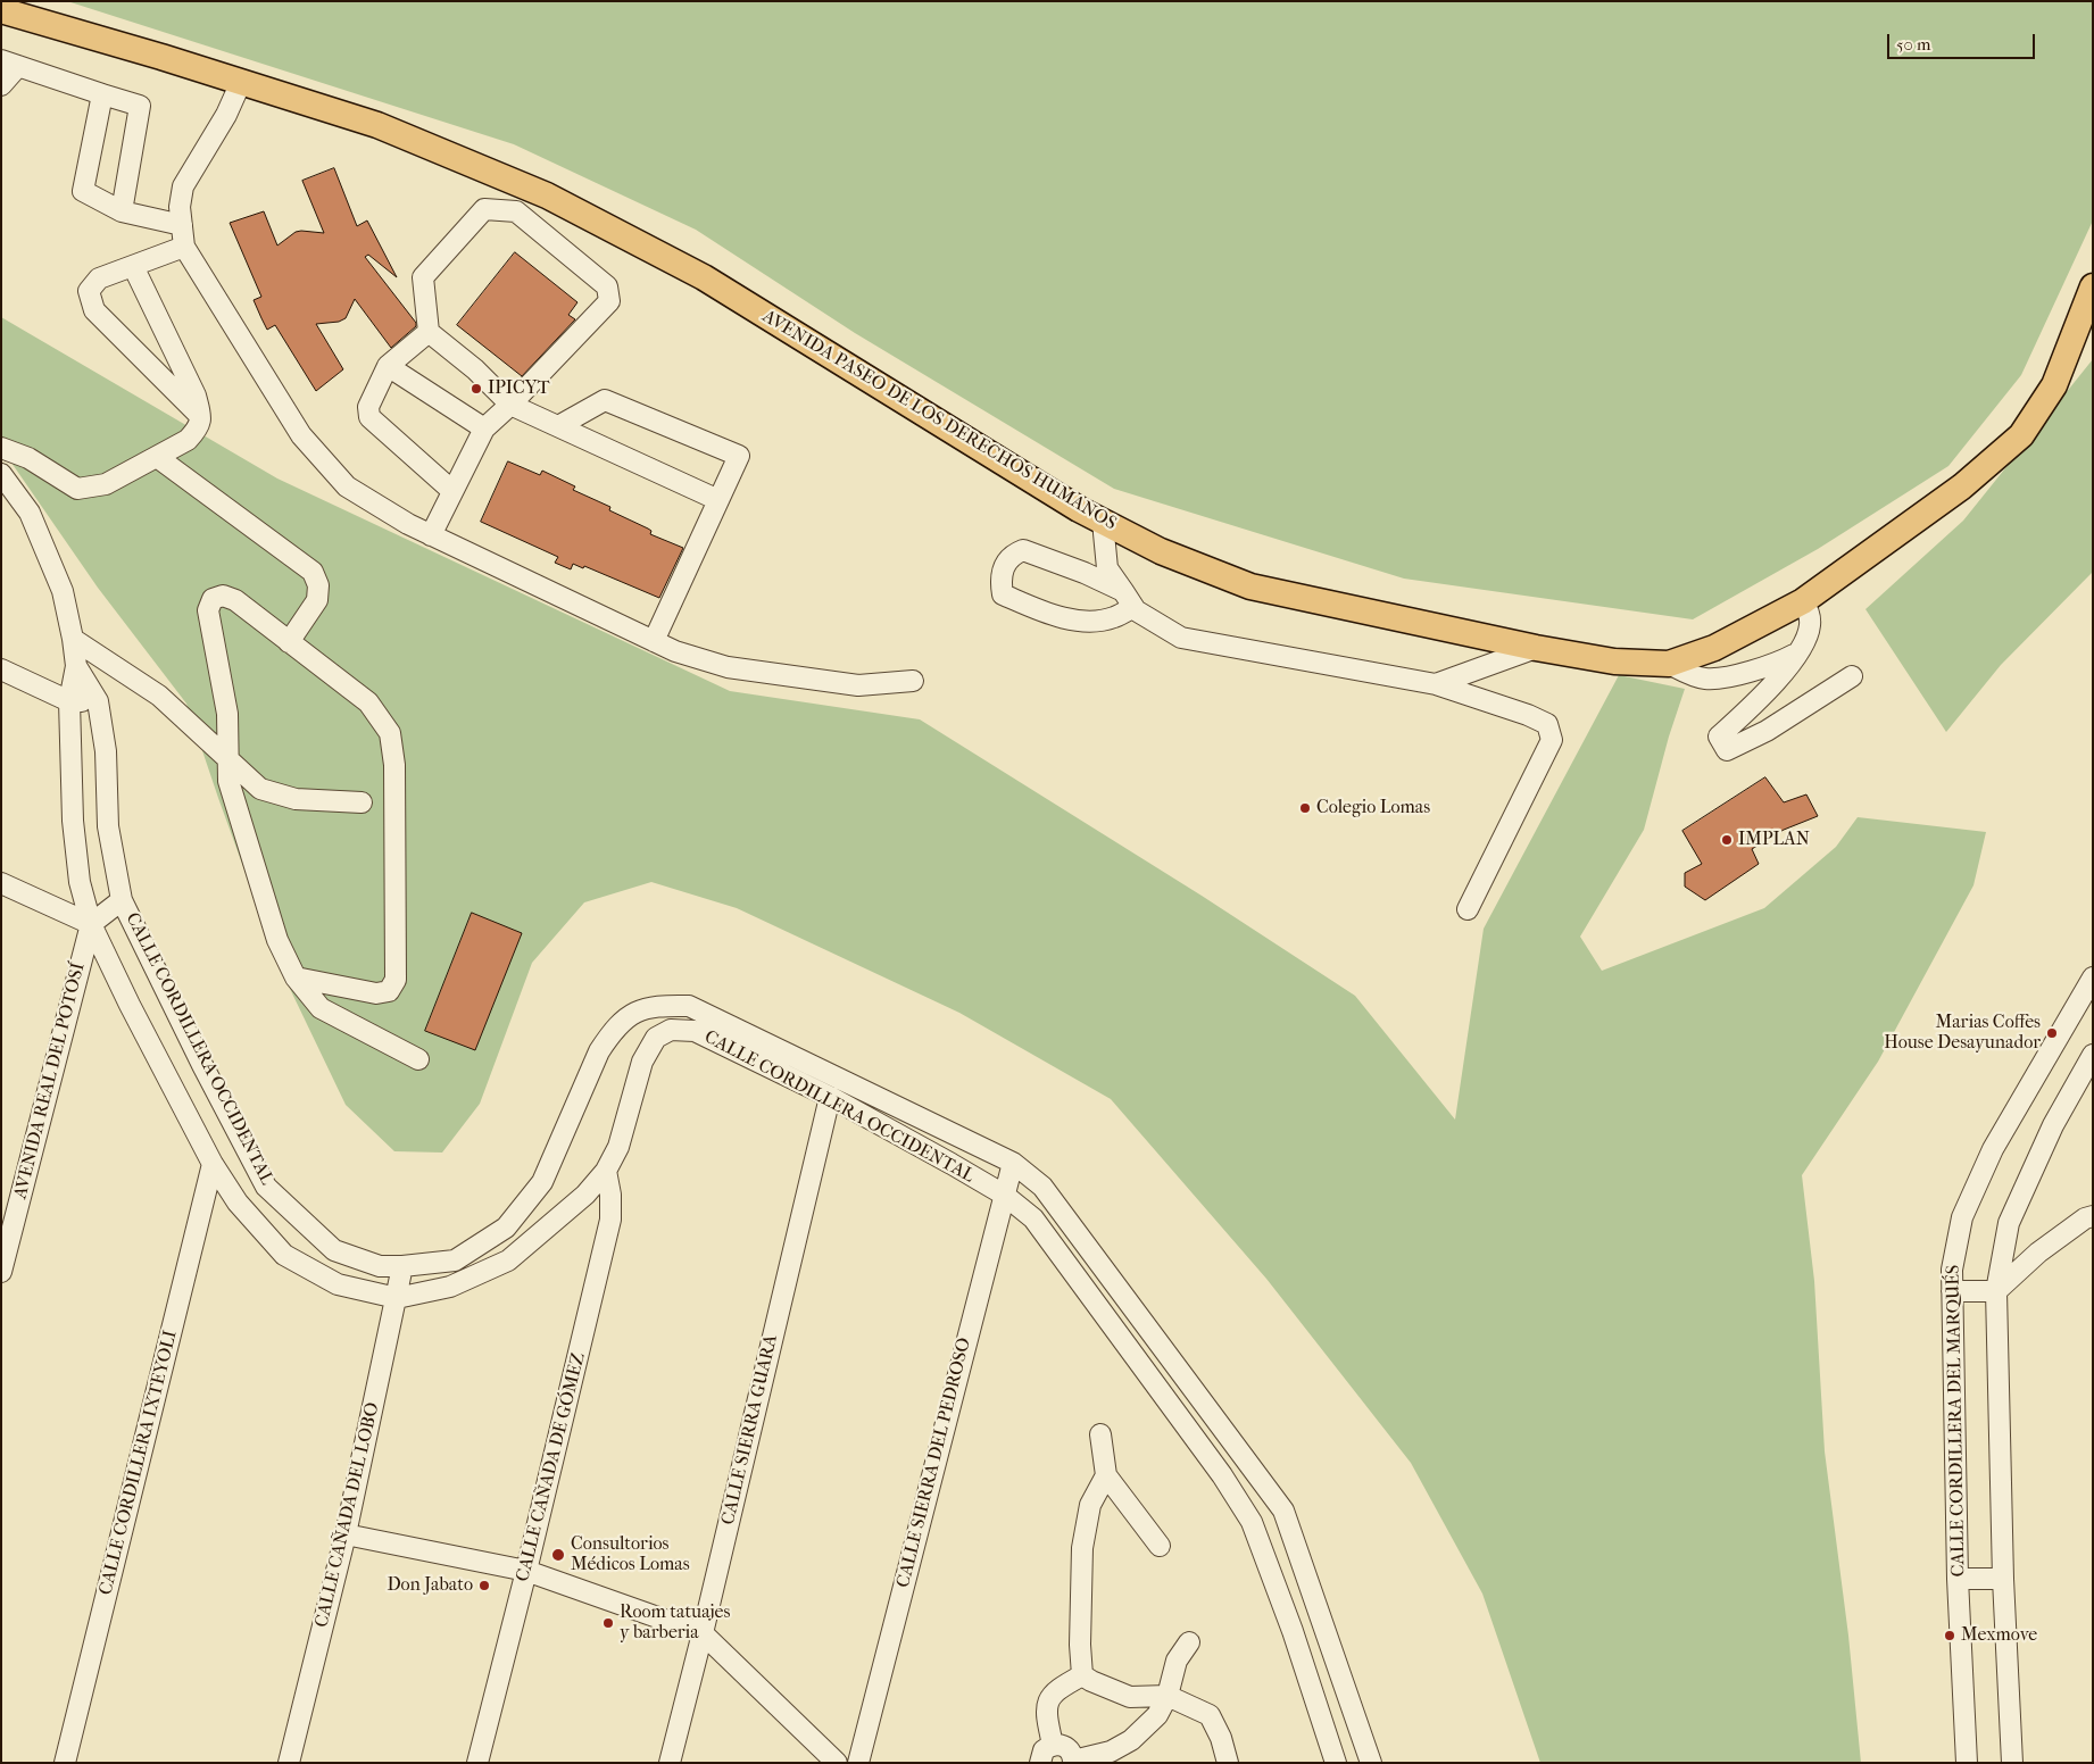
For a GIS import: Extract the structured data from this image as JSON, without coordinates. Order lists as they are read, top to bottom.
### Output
{
  "streets": {
    "main road": ["AVENIDA PASEO DE LOS DERECHOS HUMANOS"],
    "street": [
      "CALLE CORDILLERA OCCIDENTAL",
      "AVENIDA REAL DEL POTOSÍ",
      "CALLE CORDILLERA DEL MARQUÉS",
      "CALLE SIERRA GUARA",
      "CALLE CORDILLERA IXTEYOLI",
      "CALLE SIERRA DEL PEDROSO",
      "CALLE CAÑADA DE GÓMEZ",
      "CALLE CAÑADA DEL LOBO"
    ]
  },
  "crossings": [
    ["CALLE CORDILLERA OCCIDENTAL", "AVENIDA REAL DEL POTOSÍ"],
    ["CALLE CORDILLERA OCCIDENTAL", "CALLE SIERRA GUARA"],
    ["CALLE CORDILLERA OCCIDENTAL", "CALLE CORDILLERA IXTEYOLI"],
    ["CALLE CORDILLERA OCCIDENTAL", "CALLE SIERRA DEL PEDROSO"],
    ["CALLE CORDILLERA OCCIDENTAL", "CALLE CAÑADA DE GÓMEZ"],
    ["CALLE CORDILLERA OCCIDENTAL", "CALLE CAÑADA DEL LOBO"]
  ],
  "places": [
    "IPICYT",
    "Colegio Lomas",
    "IMPLAN",
    "Marias Coffes House Desayunador",
    "Consultorios Médicos Lomas",
    "Don Jabato",
    "Room tatuajes y barberia",
    "Mexmove"
  ],
  "scale_bar": "50 m"
}
